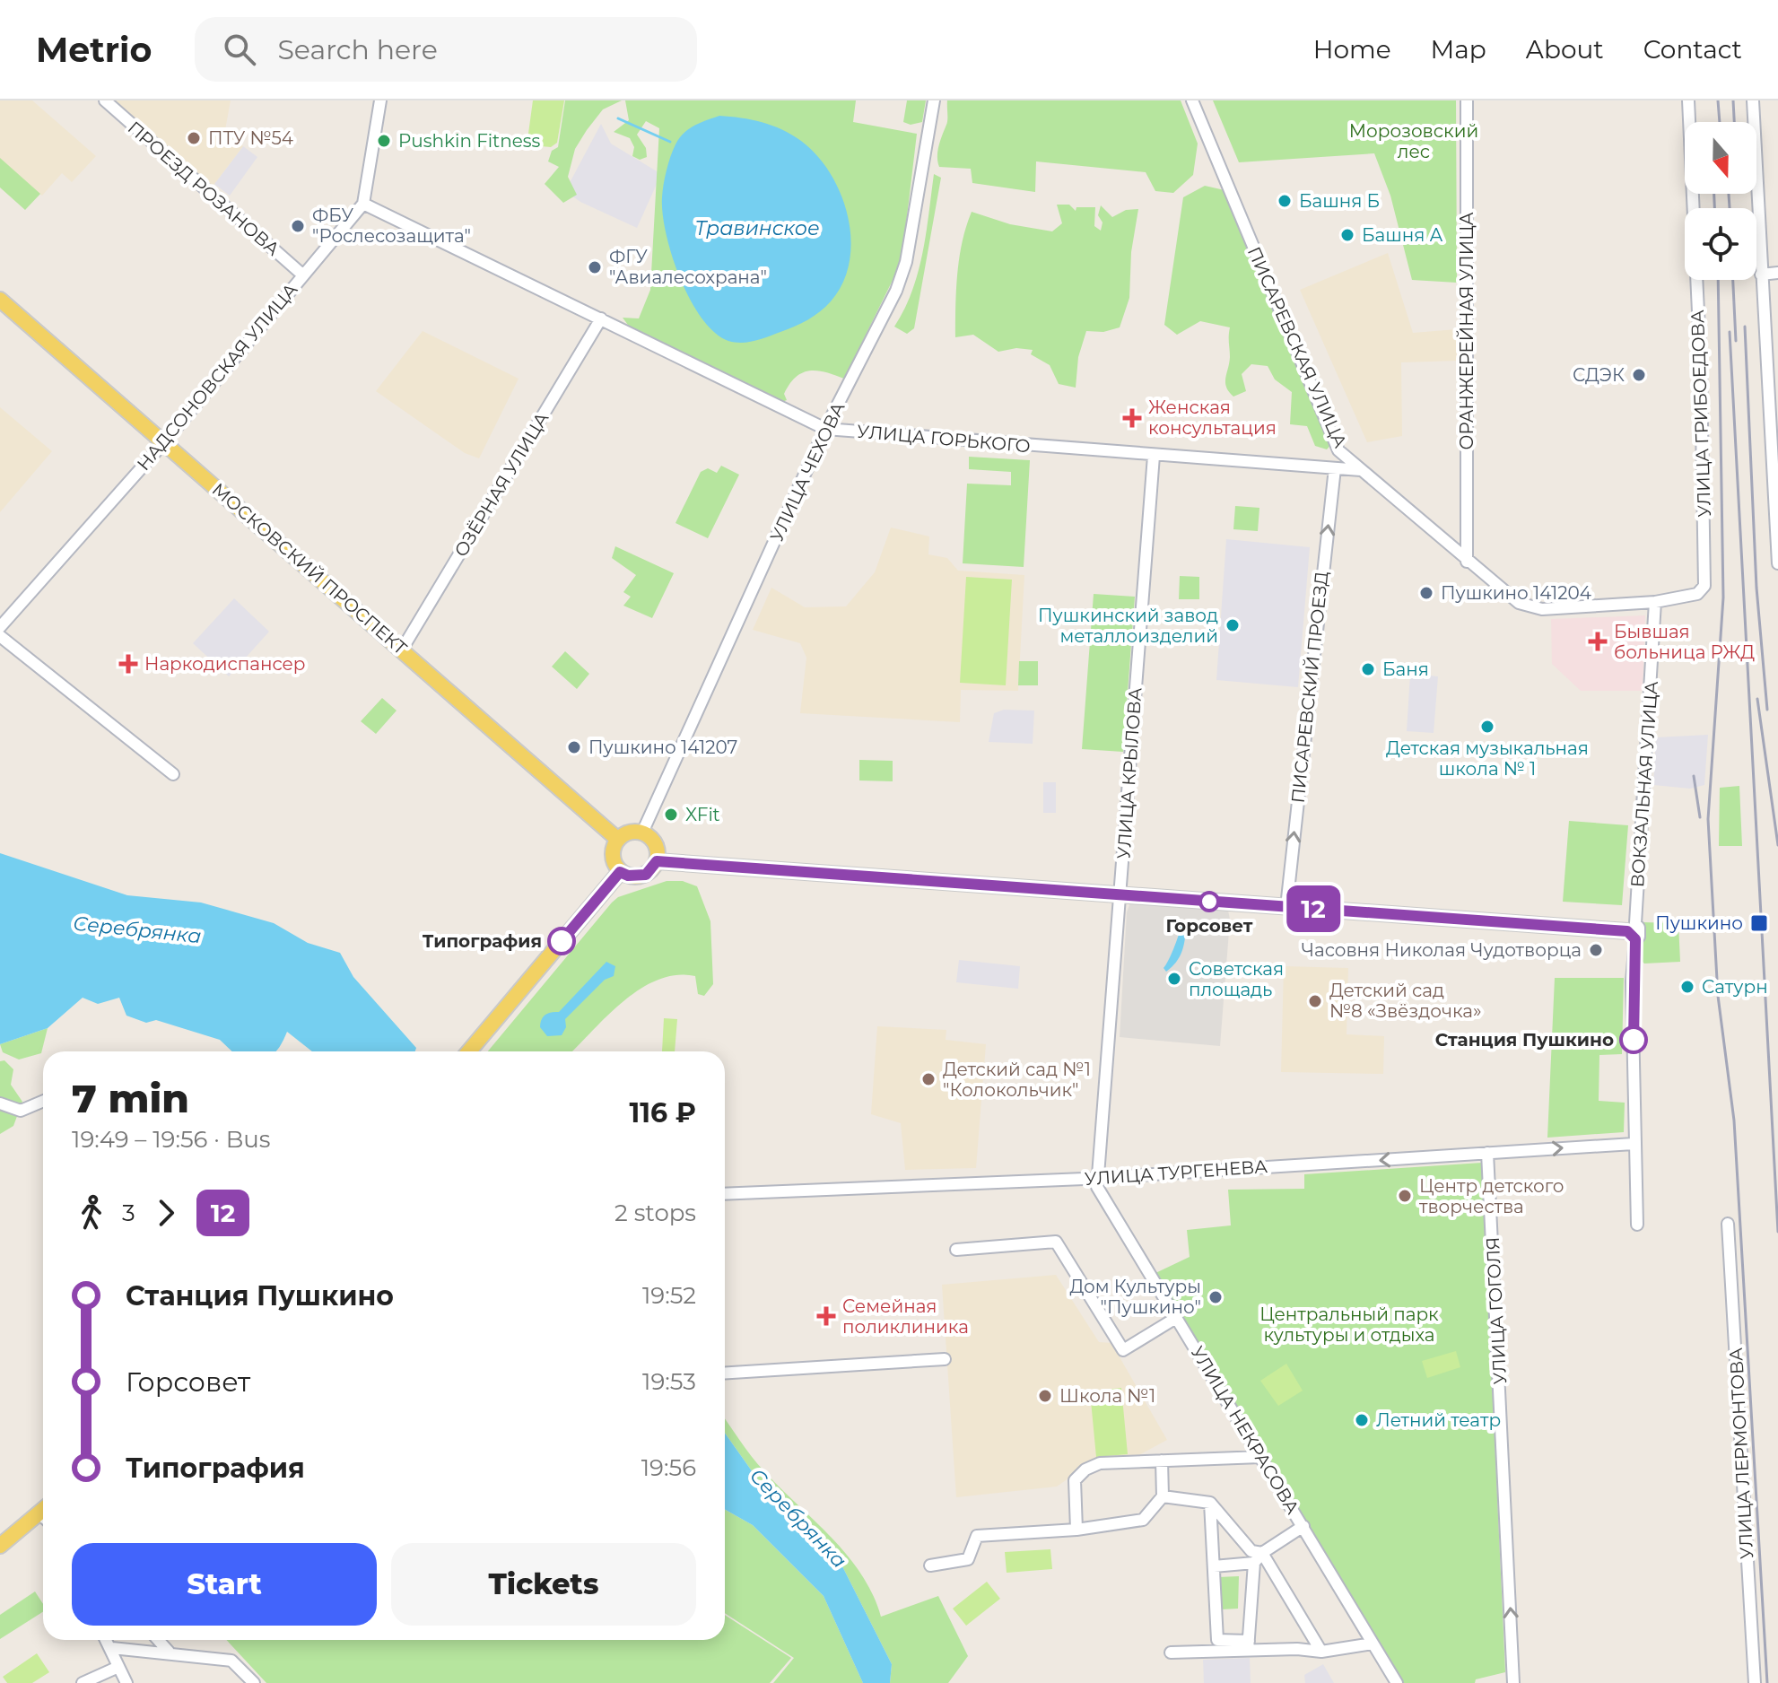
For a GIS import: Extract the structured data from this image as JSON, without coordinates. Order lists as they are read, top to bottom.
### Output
{
  "streets": {
    "main road": ["МОСКОВСКИЙ ПРОСПЕКТ"],
    "street": [
      "ПРОЕЗД РОЗАНОВА",
      "ОРАНЖЕРЕЙНАЯ УЛИЦА",
      "ПИСАРЕВСКАЯ УЛИЦА",
      "НАДСОНОВСКАЯ УЛИЦА",
      "УЛИЦА ГРИБОЕДОВА",
      "УЛИЦА ГОРЬКОГО",
      "УЛИЦА ЧЕХОВА",
      "ОЗЁРНАЯ УЛИЦА",
      "ПИСАРЕВСКИЙ ПРОЕЗД",
      "УЛИЦА КРЫЛОВА",
      "ВОКЗАЛЬНАЯ УЛИЦА",
      "УЛИЦА ТУРГЕНЕВА",
      "УЛИЦА ГОГОЛЯ",
      "УЛИЦА НЕКРАСОВА",
      "УЛИЦА ЛЕРМОНТОВА"
    ]
  },
  "crossings": [
    ["ПРОЕЗД РОЗАНОВА", "НАДСОНОВСКАЯ УЛИЦА"],
    ["ОРАНЖЕРЕЙНАЯ УЛИЦА", "ПИСАРЕВСКАЯ УЛИЦА"],
    ["ПИСАРЕВСКАЯ УЛИЦА", "УЛИЦА ГРИБОЕДОВА"],
    ["ПИСАРЕВСКАЯ УЛИЦА", "УЛИЦА ГОРЬКОГО"],
    ["ПИСАРЕВСКАЯ УЛИЦА", "ВОКЗАЛЬНАЯ УЛИЦА"],
    ["НАДСОНОВСКАЯ УЛИЦА", "УЛИЦА ГОРЬКОГО"],
    ["НАДСОНОВСКАЯ УЛИЦА", "МОСКОВСКИЙ ПРОСПЕКТ"],
    ["УЛИЦА ГРИБОЕДОВА", "ВОКЗАЛЬНАЯ УЛИЦА"],
    ["УЛИЦА ГОРЬКОГО", "УЛИЦА ЧЕХОВА"],
    ["УЛИЦА ГОРЬКОГО", "ОЗЁРНАЯ УЛИЦА"],
    ["УЛИЦА ГОРЬКОГО", "ПИСАРЕВСКИЙ ПРОЕЗД"],
    ["УЛИЦА ГОРЬКОГО", "УЛИЦА КРЫЛОВА"],
    ["УЛИЦА ЧЕХОВА", "МОСКОВСКИЙ ПРОСПЕКТ"],
    ["ОЗЁРНАЯ УЛИЦА", "МОСКОВСКИЙ ПРОСПЕКТ"],
    ["УЛИЦА КРЫЛОВА", "УЛИЦА ТУРГЕНЕВА"],
    ["УЛИЦА КРЫЛОВА", "УЛИЦА НЕКРАСОВА"],
    ["ВОКЗАЛЬНАЯ УЛИЦА", "УЛИЦА ТУРГЕНЕВА"],
    ["УЛИЦА ТУРГЕНЕВА", "УЛИЦА ГОГОЛЯ"],
    ["УЛИЦА ТУРГЕНЕВА", "УЛИЦА НЕКРАСОВА"]
  ],
  "one_way": ["ПИСАРЕВСКИЙ ПРОЕЗД", "УЛИЦА ГОГОЛЯ"],
  "water": ["Травинское", "Серебрянка"],
  "parks": ["Морозовский лес", "Центральный парк культуры и отдыха"],
  "places": {
    "other": [
      "ПТУ №54",
      "Pushkin Fitness",
      "Башня Б",
      "ФБУ \"Рослесозащита\"",
      "Башня А",
      "ФГУ \"Авиалесохрана\"",
      "СДЭК",
      "Пушкино 141204",
      "Пушкинский завод металлоизделий",
      "Баня",
      "Детская музыкальная школа № 1",
      "Пушкино 141207",
      "XFit",
      "Горсовет",
      "Типография",
      "Часовня Николая Чудотворца",
      "Советская площадь",
      "Сатурн",
      "Детский сад №8 «Звёздочка»",
      "Станция Пушкино",
      "Детский сад №1 \"Колокольчик\"",
      "Центр детского творчества",
      "Дом Культуры \"Пушкино\"",
      "Школа №1",
      "Летний театр"
    ],
    "health": [
      "Женская консультация",
      "Бывшая больница РЖД",
      "Наркодиспансер",
      "Семейная поликлиника"
    ],
    "transit": ["Пушкино"]
  },
  "lines": ["bus line 12"],
  "north": "bottom",
  "page": {
    "header": "Metrio",
    "search": "Search here",
    "nav": [
      "Home",
      "Map",
      "About",
      "Contact"
    ],
    "on_map": "12",
    "heading": ["7 min", "19:49 – 19:56 · Bus", "116 ₽"],
    "legs": ["3", "12", "2 stops"],
    "list": [
      {
        "name": "Станция Пушкино",
        "value": "19:52"
      },
      {
        "name": "Горсовет",
        "value": "19:53"
      },
      {
        "name": "Типография",
        "value": "19:56"
      }
    ],
    "buttons": ["Start", "Tickets"]
  }
}
